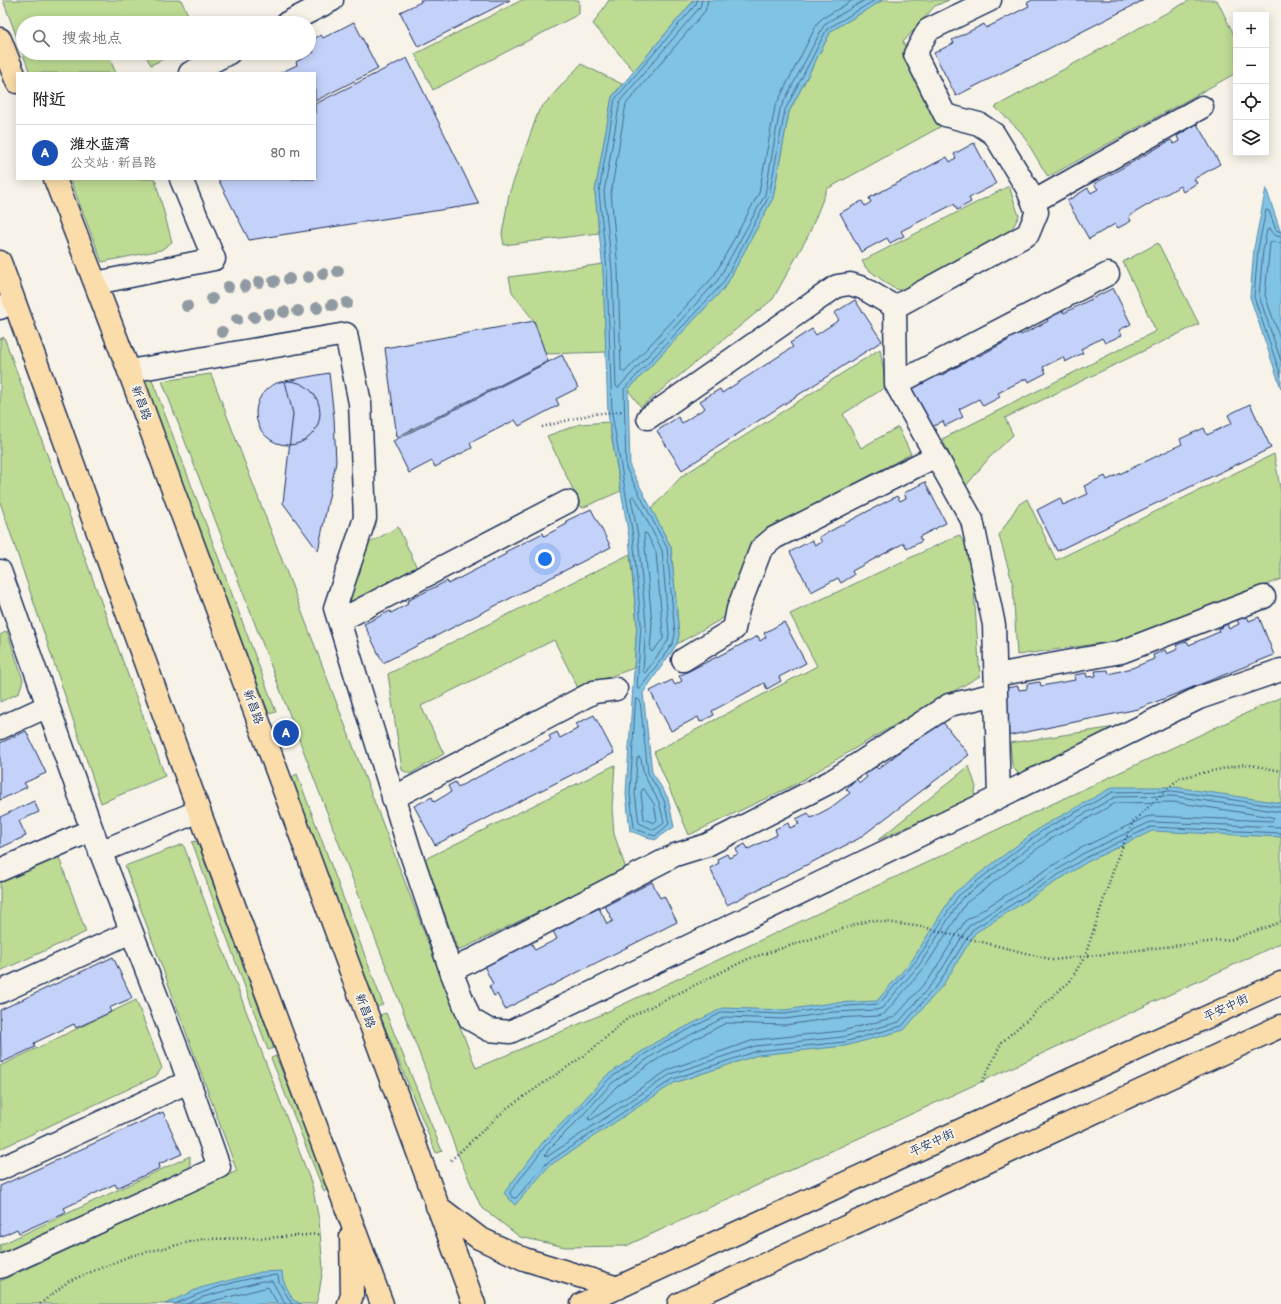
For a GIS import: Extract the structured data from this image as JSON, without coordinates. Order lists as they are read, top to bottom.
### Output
{
  "streets": {
    "main road": ["新昌路", "平安中街"]
  },
  "page": {
    "map_buttons": ["+", "−"],
    "search": "搜索地点",
    "heading": "附近",
    "list": [
      {
        "mark": "A",
        "name": "潍水蓝湾",
        "note": "公交站 · 新昌路",
        "value": "80 m"
      }
    ],
    "pins": "A"
  }
}
